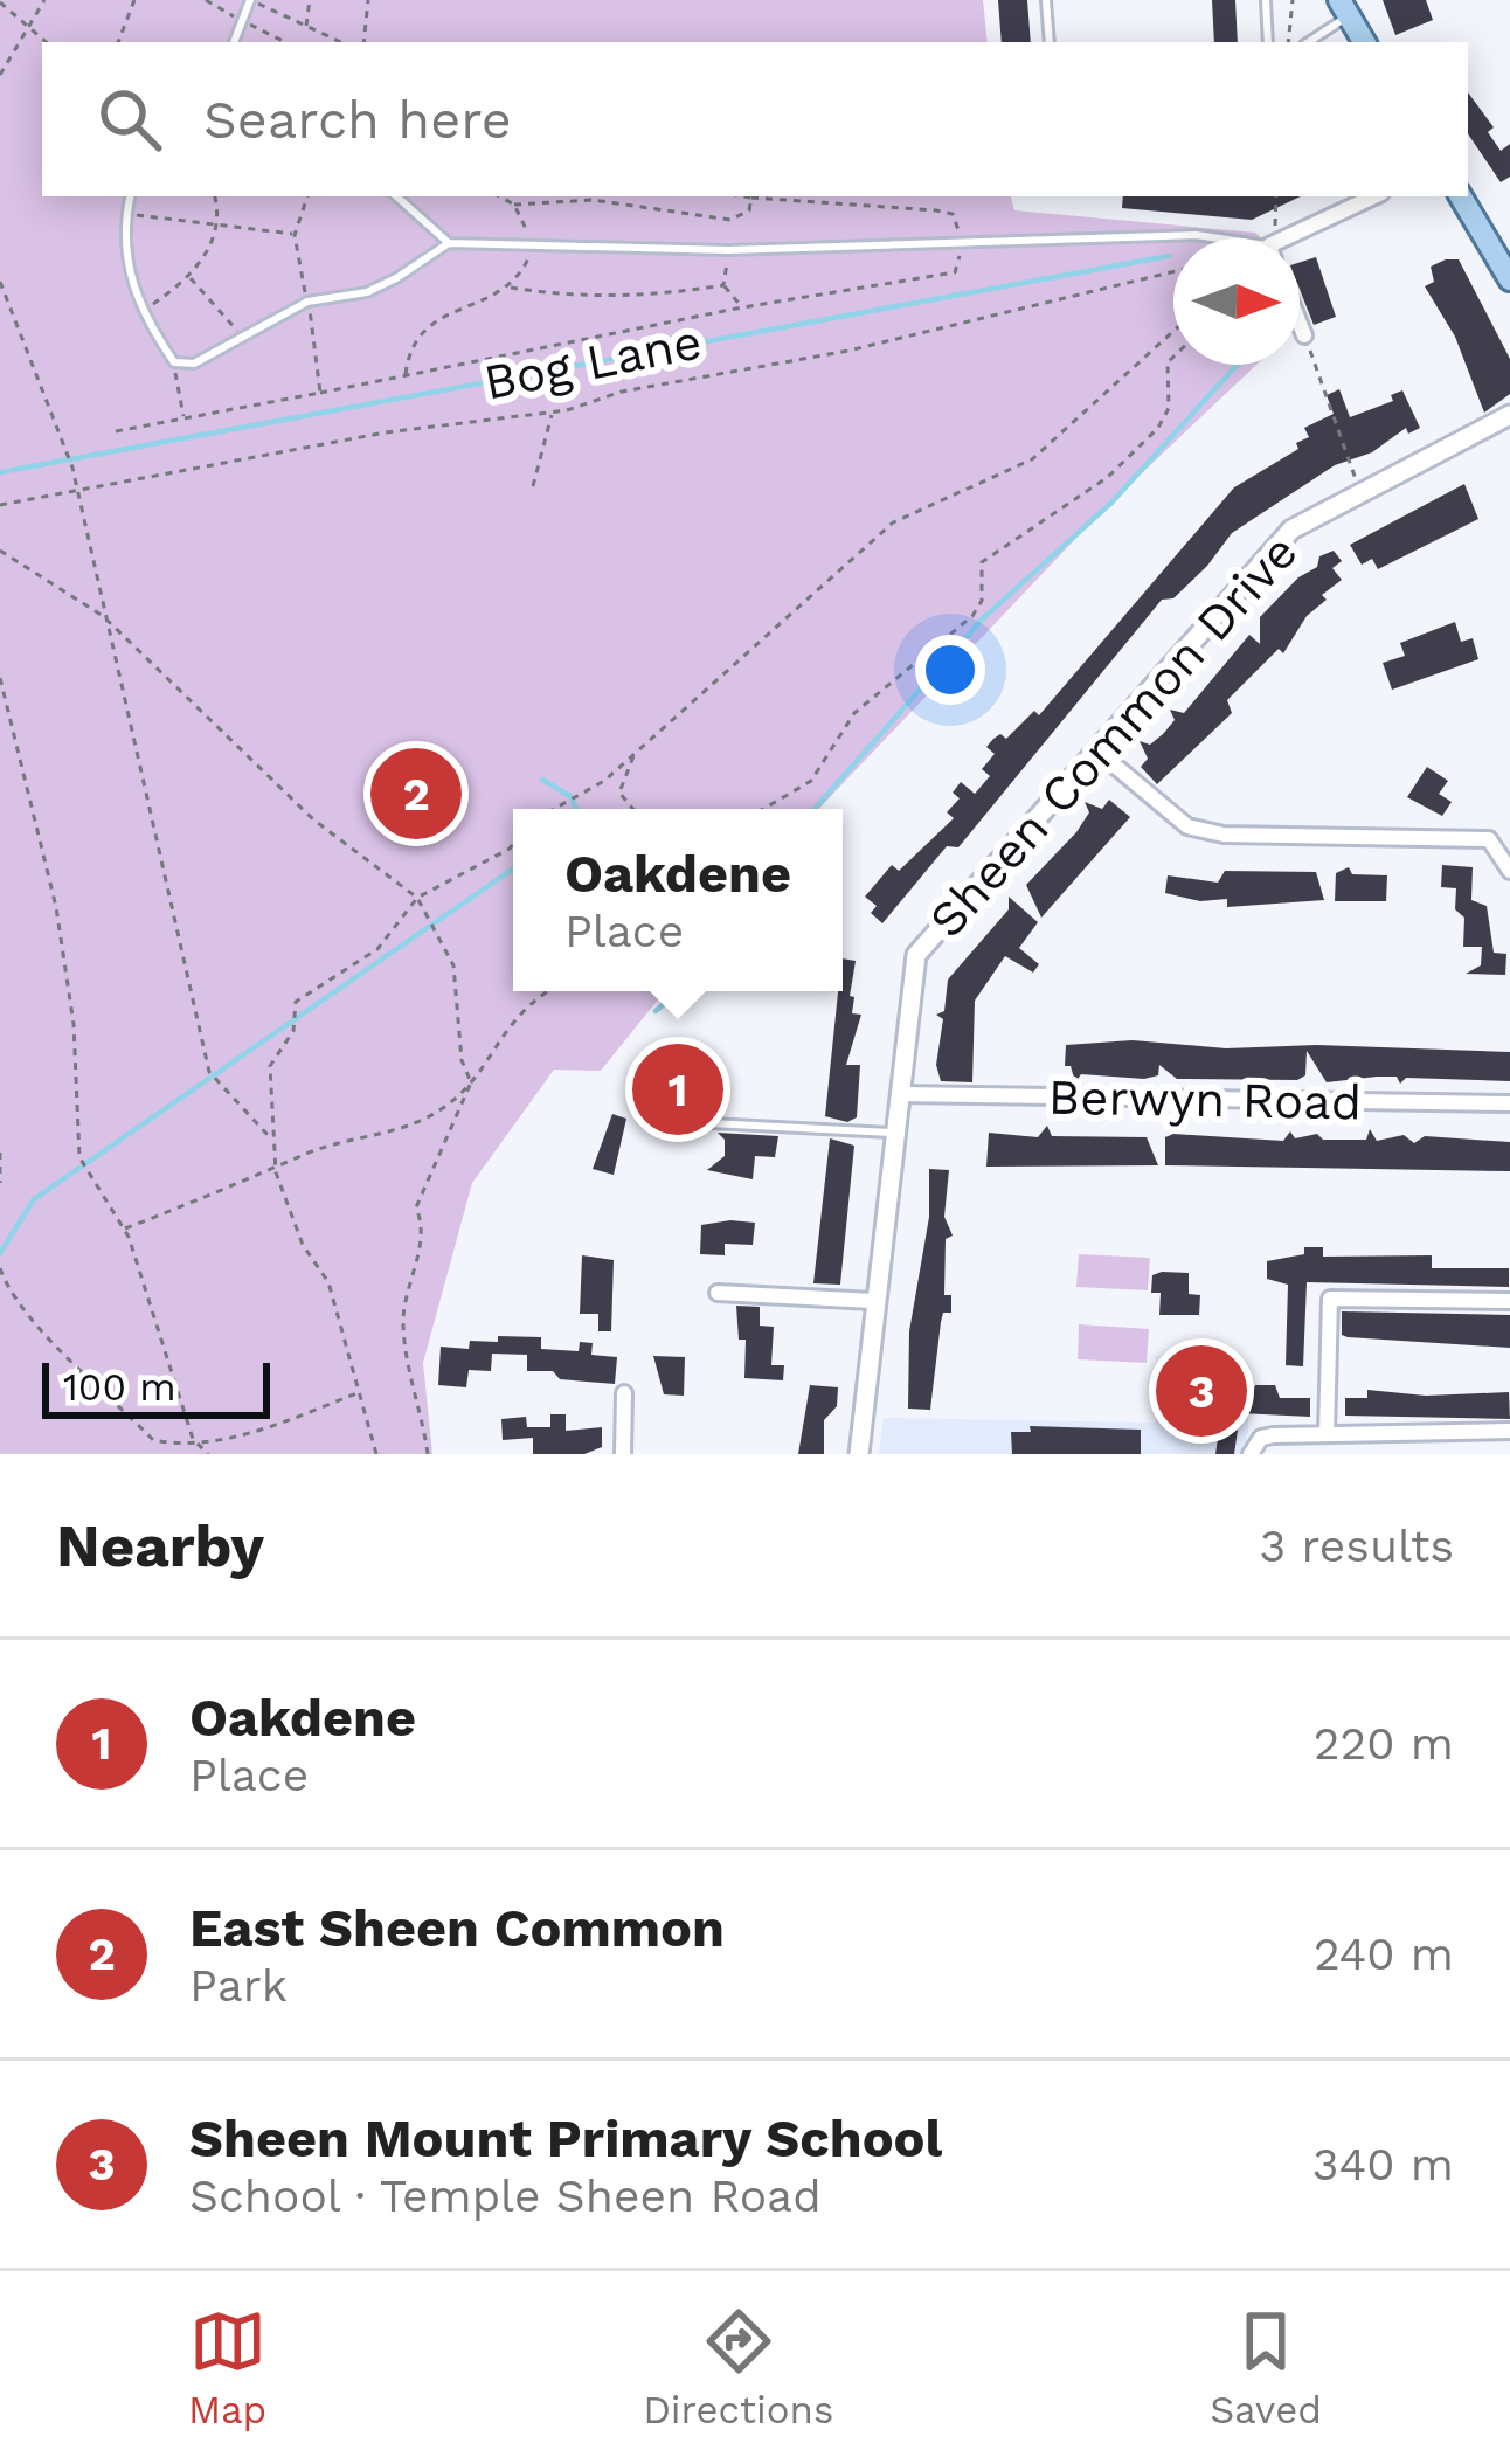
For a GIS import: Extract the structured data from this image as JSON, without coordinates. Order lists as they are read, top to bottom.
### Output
{
  "streets": {
    "street": ["Sheen Common Drive", "Berwyn Road"],
    "path": ["Bog Lane"]
  },
  "crossings": [
    ["Sheen Common Drive", "Berwyn Road"]
  ],
  "scale_bar": "100 m",
  "north": "right",
  "page": {
    "search": "Search here",
    "pins": ["2", "1", "3"],
    "popup": ["Oakdene", "Place"],
    "scale": "100 m",
    "heading": ["Nearby", "3 results"],
    "list": [
      {
        "mark": "1",
        "name": "Oakdene",
        "note": "Place",
        "value": "220 m"
      },
      {
        "mark": "2",
        "name": "East Sheen Common",
        "note": "Park",
        "value": "240 m"
      },
      {
        "mark": "3",
        "name": "Sheen Mount Primary School",
        "note": "School · Temple Sheen Road",
        "value": "340 m"
      }
    ],
    "nav": ["Map", "Directions", "Saved"]
  }
}
